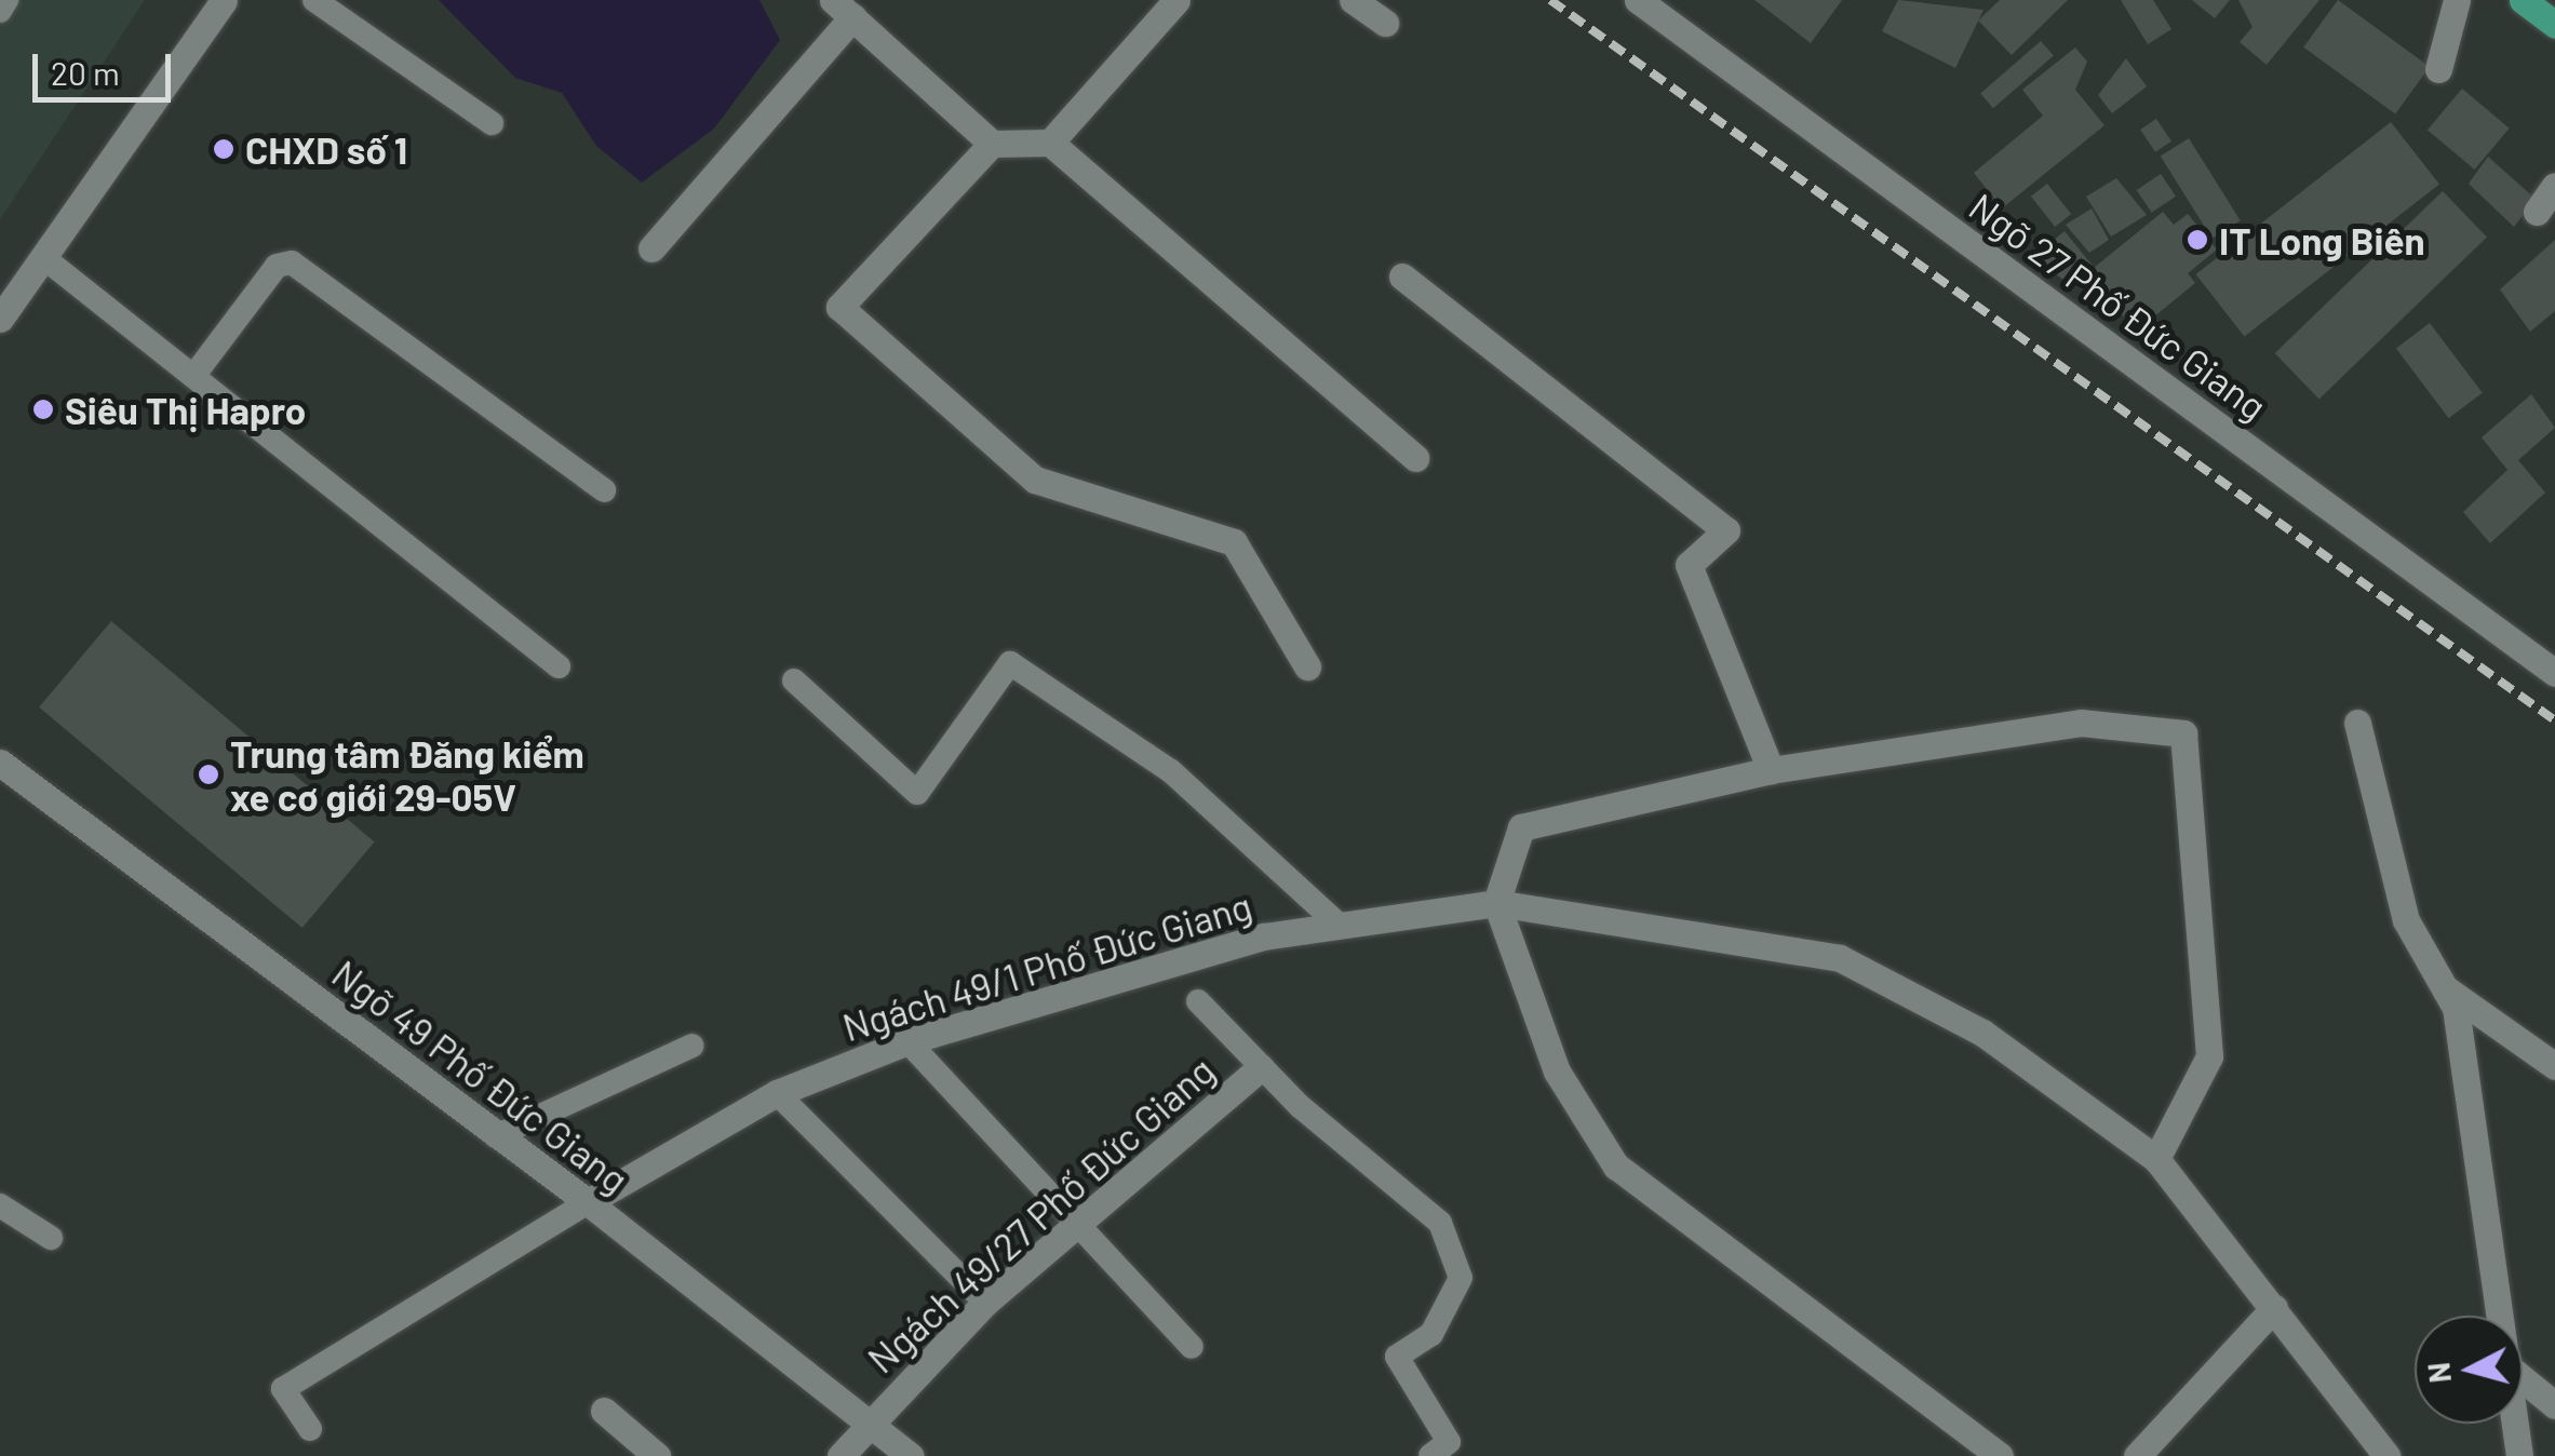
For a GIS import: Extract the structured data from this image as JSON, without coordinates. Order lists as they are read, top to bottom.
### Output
{
  "streets": {
    "street": [
      "Ngõ 27 Phố Đức Giang",
      "Ngách 49/1 Phố Đức Giang",
      "Ngõ 49 Phố Đức Giang",
      "Ngách 49/27 Phố Đức Giang"
    ]
  },
  "crossings": [
    ["Ngách 49/1 Phố Đức Giang", "Ngõ 49 Phố Đức Giang"],
    ["Ngõ 49 Phố Đức Giang", "Ngách 49/27 Phố Đức Giang"]
  ],
  "places": [
    "CHXD số 1",
    "IT Long Biên",
    "Siêu Thị Hapro",
    "Trung tâm Đăng kiểm xe cơ giới 29-05V"
  ],
  "scale_bar": "20 m",
  "north": "left"
}
